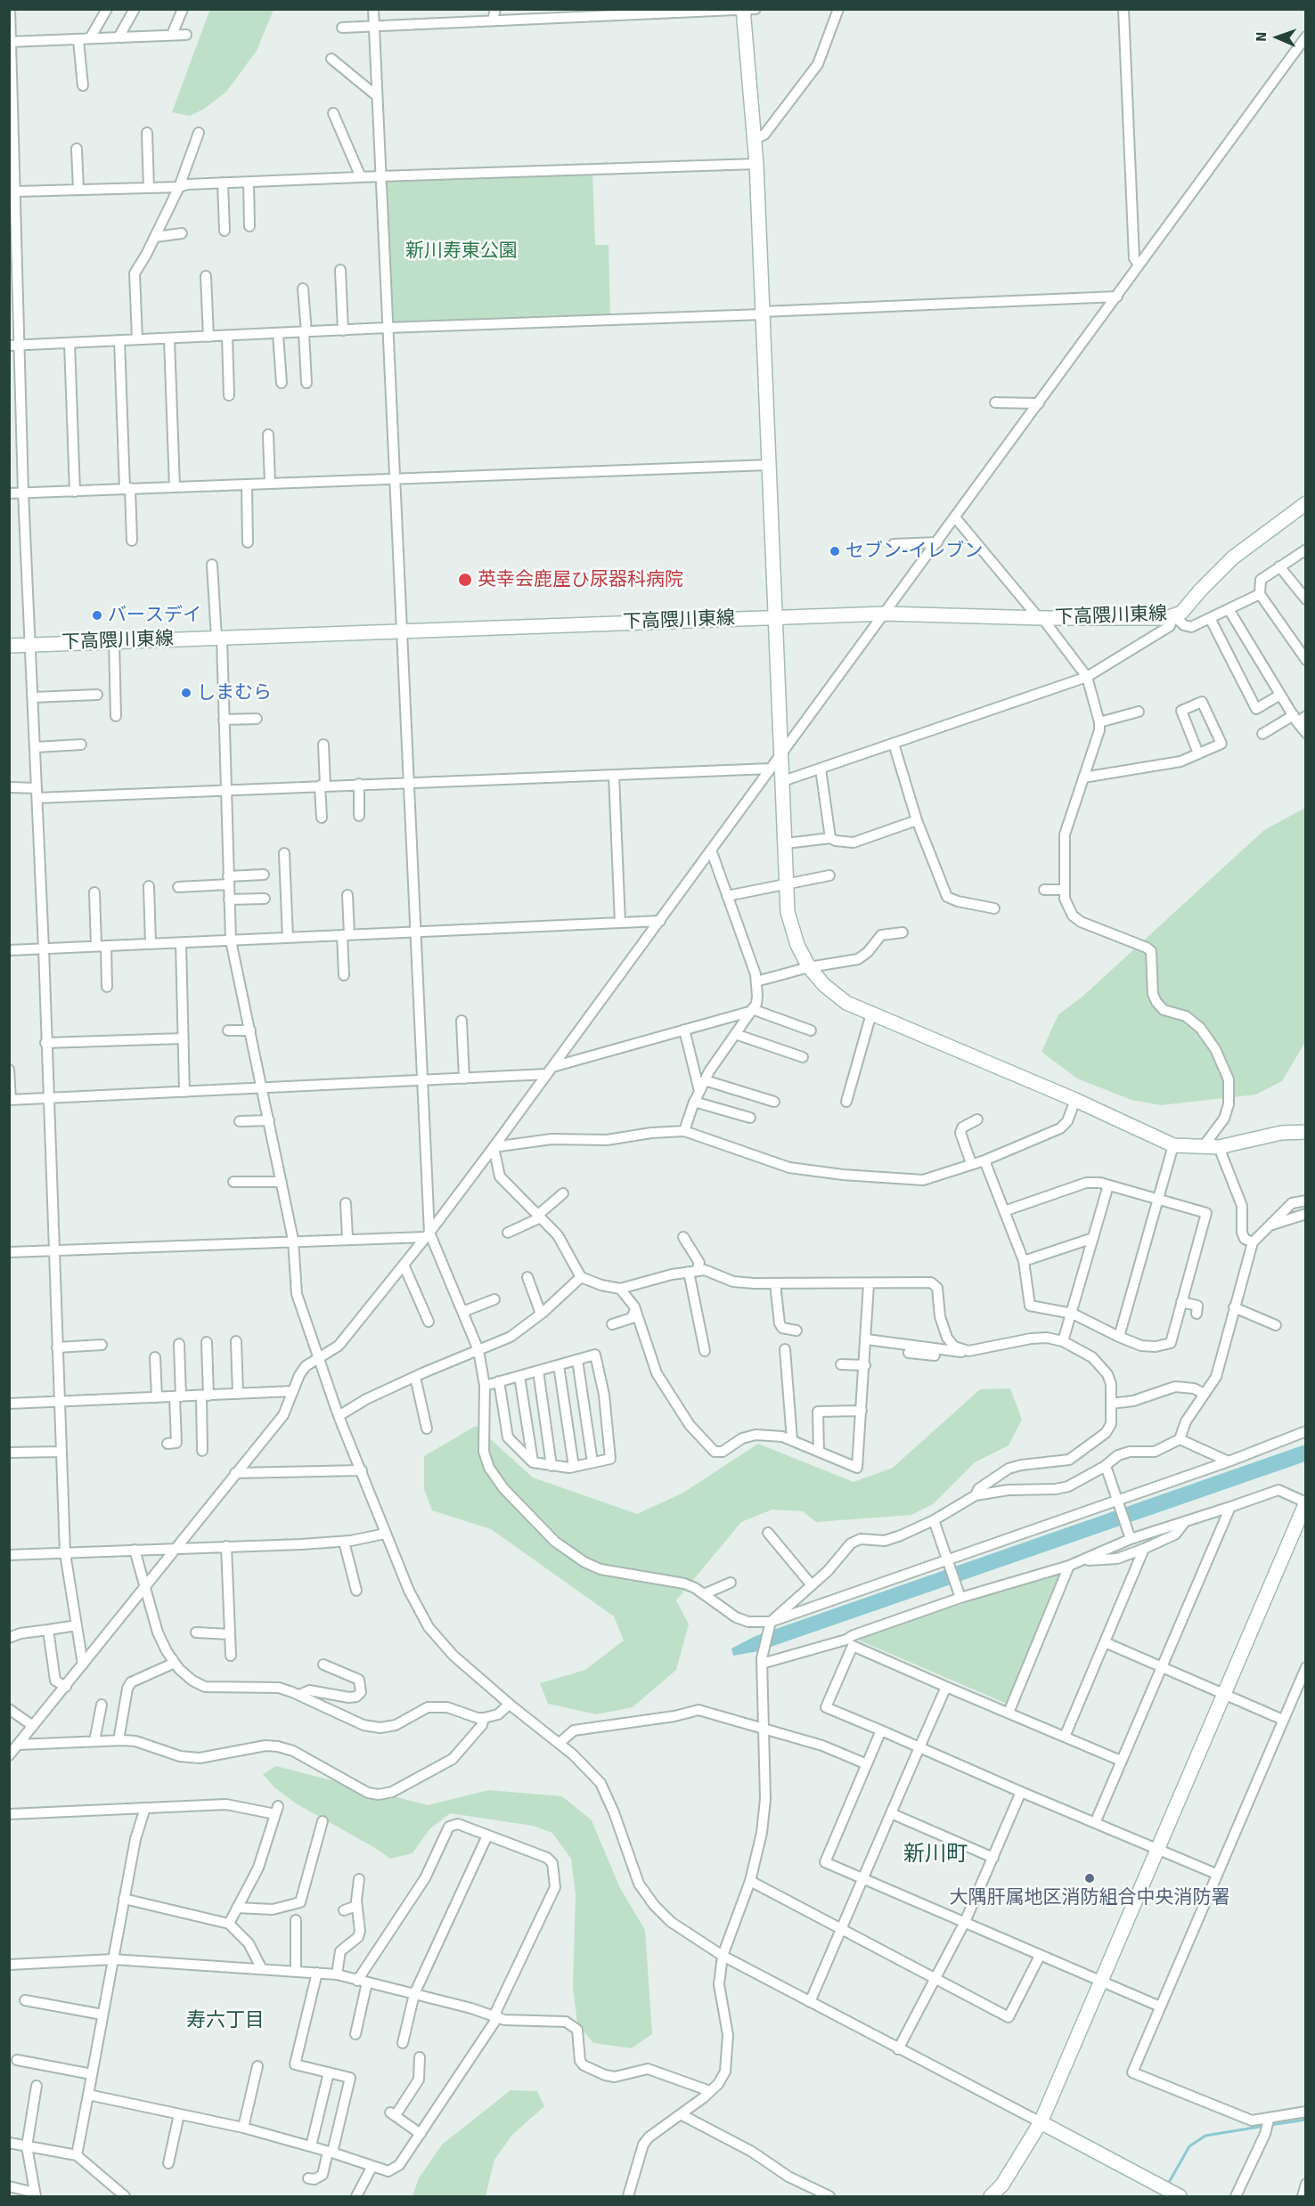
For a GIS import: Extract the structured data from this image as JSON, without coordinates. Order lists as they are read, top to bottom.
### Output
{
  "streets": {
    "street": ["下高隈川東線"]
  },
  "districts": ["新川町", "寿六丁目"],
  "parks": ["新川寿東公園"],
  "places": [
    "セブン-イレブン",
    "英幸会鹿屋ひ尿器科病院",
    "バースデイ",
    "しまむら",
    "大隅肝属地区消防組合中央消防署"
  ],
  "north": "left"
}
